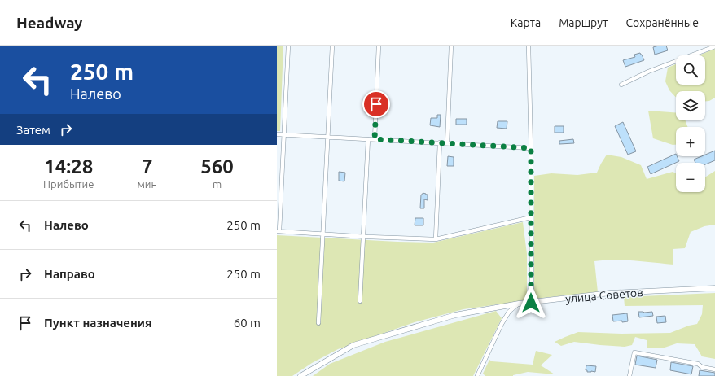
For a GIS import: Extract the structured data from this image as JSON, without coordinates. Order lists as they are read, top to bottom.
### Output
{
  "streets": {
    "main road": ["улица Советов"]
  },
  "page": {
    "header": "Headway",
    "nav": ["Карта", "Маршрут", "Сохранённые"],
    "turn": ["250 m", "Налево"],
    "map_buttons": ["+", "−"],
    "then": "Затем",
    "eta": [
      "14:28",
      "Прибытие",
      "7",
      "мин",
      "560",
      "m"
    ],
    "list": [
      {
        "name": "Налево",
        "value": "250 m"
      },
      {
        "name": "Направо",
        "value": "250 m"
      },
      {
        "name": "Пункт назначения",
        "value": "60 m"
      }
    ]
  }
}
